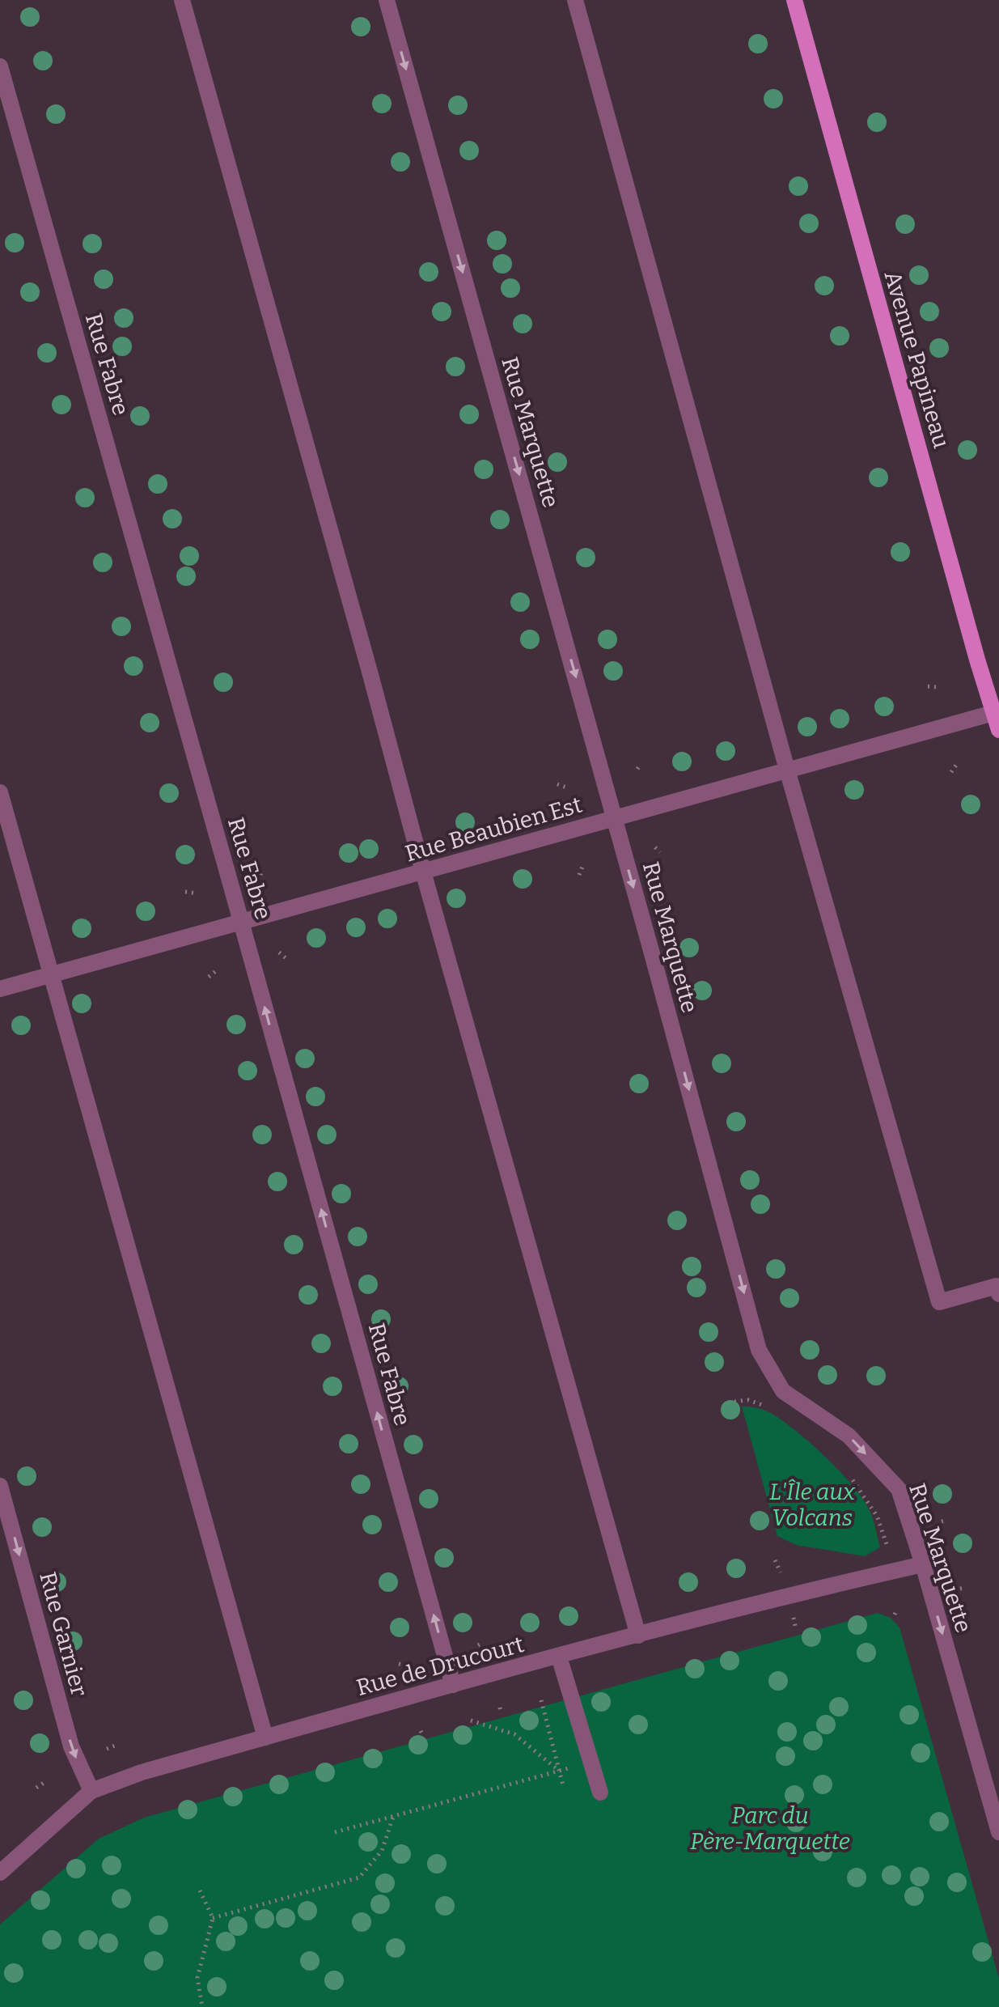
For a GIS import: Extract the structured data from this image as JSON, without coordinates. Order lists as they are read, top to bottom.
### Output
{
  "streets": {
    "main road": ["Avenue Papineau"],
    "street": [
      "Rue Fabre",
      "Rue Marquette",
      "Rue Beaubien Est",
      "Rue Garnier",
      "Rue de Drucourt"
    ]
  },
  "crossings": [
    ["Avenue Papineau", "Rue Beaubien Est"],
    ["Rue Fabre", "Rue Beaubien Est"],
    ["Rue Fabre", "Rue de Drucourt"],
    ["Rue Marquette", "Rue Beaubien Est"],
    ["Rue Marquette", "Rue de Drucourt"],
    ["Rue Garnier", "Rue de Drucourt"]
  ],
  "one_way": ["Rue Fabre", "Rue Marquette", "Rue Garnier"],
  "parks": ["L'Île aux Volcans", "Parc du Père-Marquette"]
}
